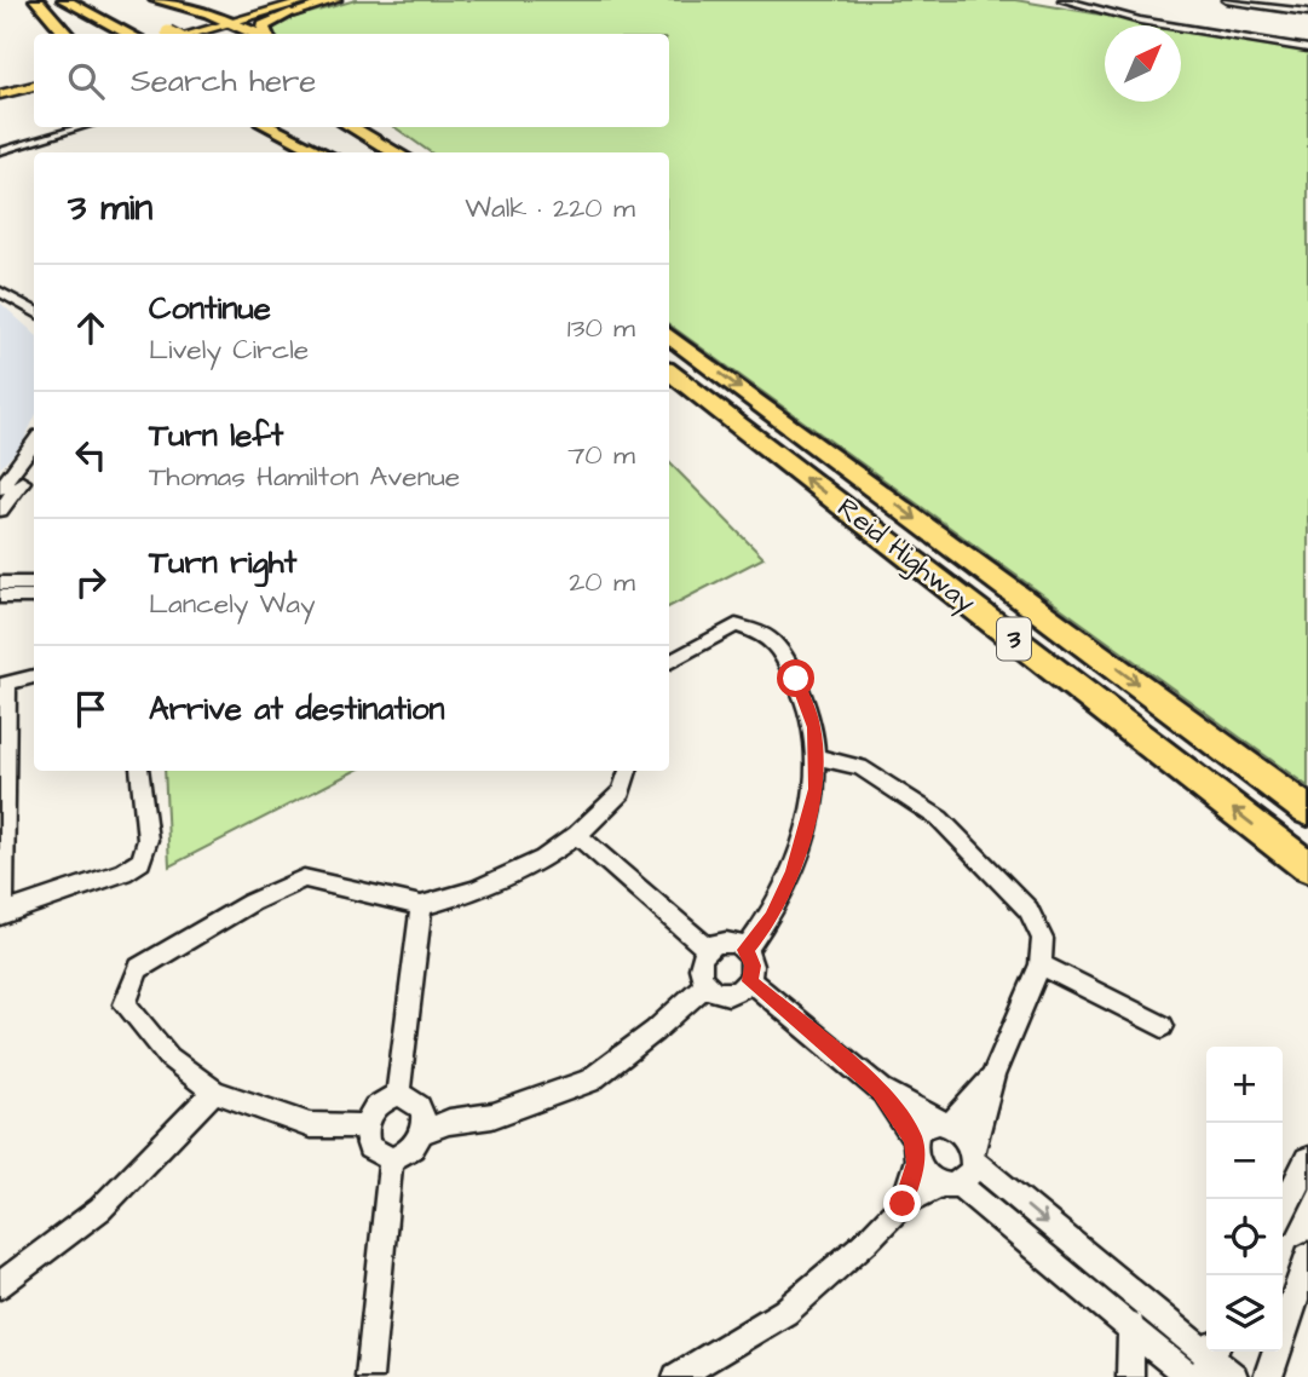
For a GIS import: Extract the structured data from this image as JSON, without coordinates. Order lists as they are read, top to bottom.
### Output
{
  "streets": {
    "highway": ["Reid Highway", "3"]
  },
  "north": "top right",
  "page": {
    "search": "Search here",
    "heading": ["3 min", "Walk · 220 m"],
    "list": [
      ["Continue", "Lively Circle", "130 m"],
      ["Turn left", "Thomas Hamilton Avenue", "70 m"],
      ["Turn right", "Lancely Way", "20 m"],
      "Arrive at destination"
    ],
    "map_buttons": ["+", "−"]
  }
}
